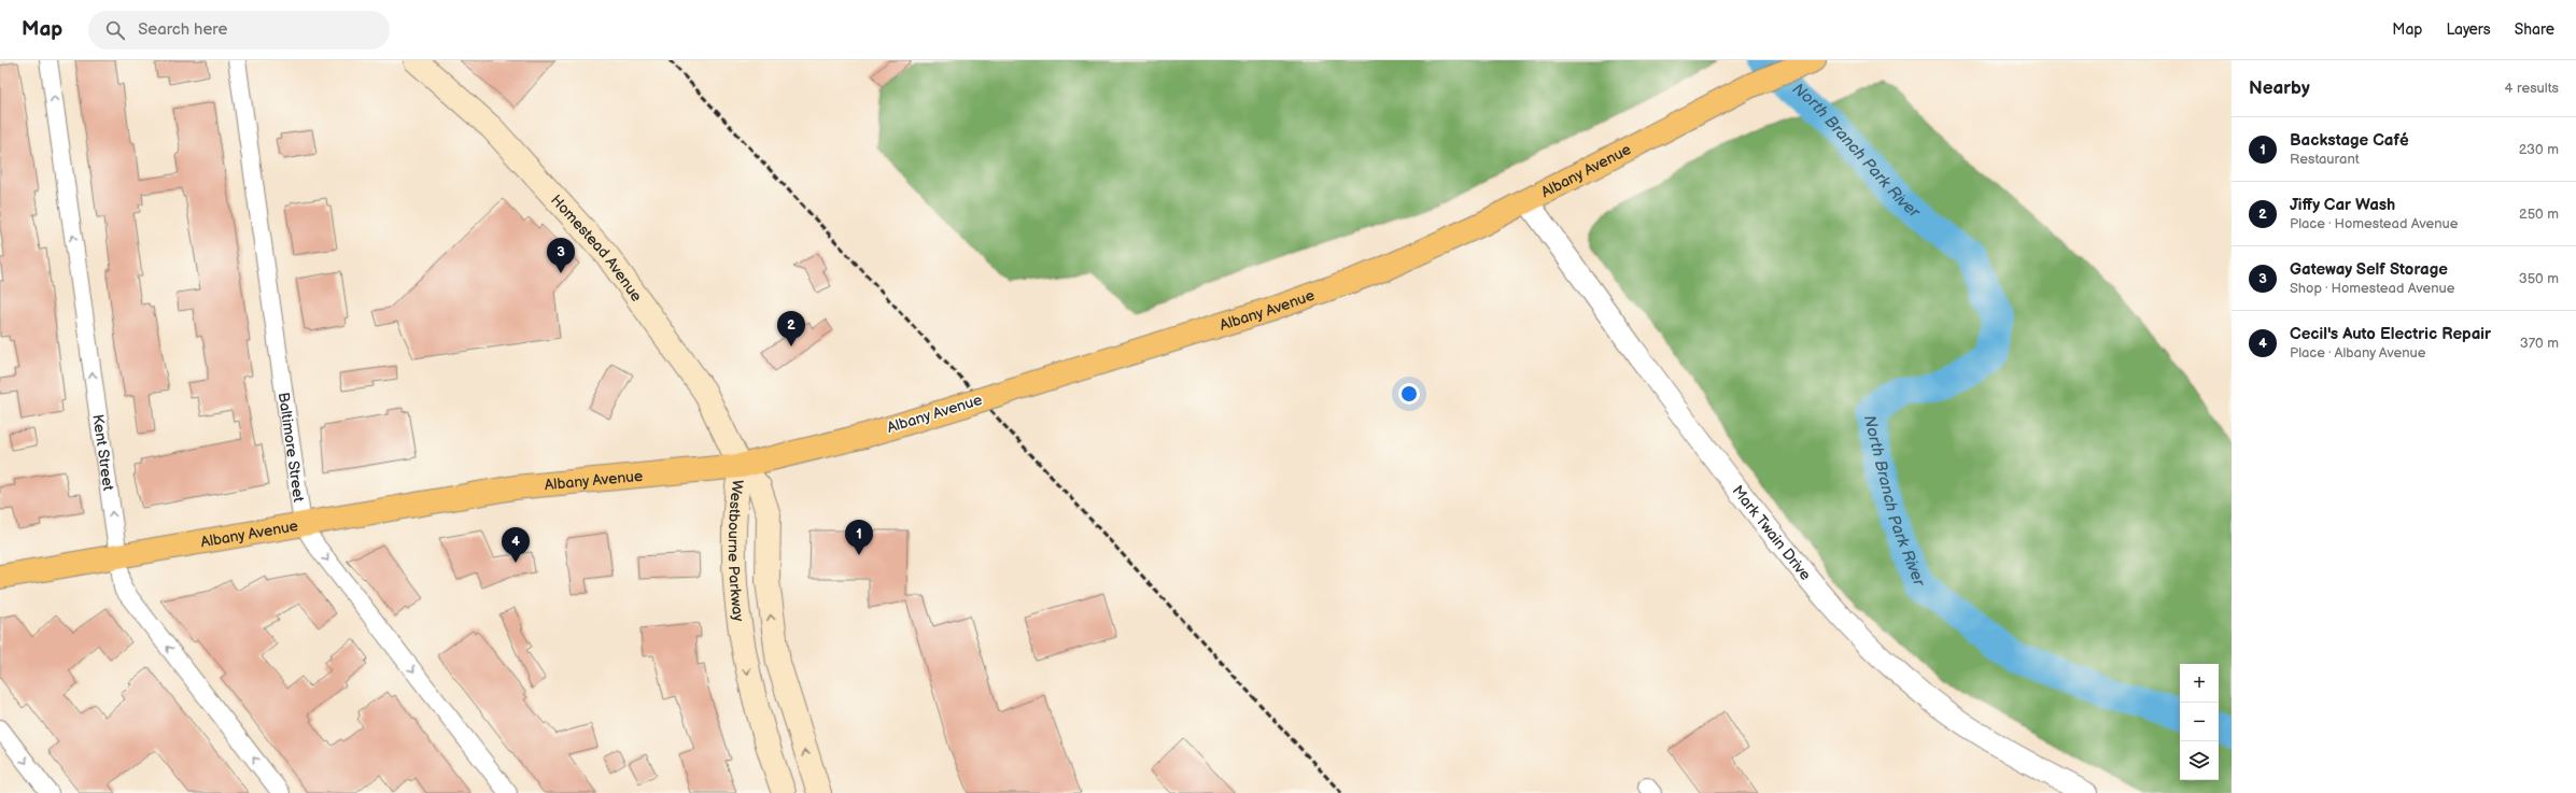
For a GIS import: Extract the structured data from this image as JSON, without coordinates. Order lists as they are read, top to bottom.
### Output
{
  "streets": {
    "highway": ["Albany Avenue"],
    "main road": ["Homestead Avenue", "Westbourne Parkway"],
    "street": ["Baltimore Street", "Kent Street", "Mark Twain Drive"]
  },
  "crossings": [
    ["Albany Avenue", "Homestead Avenue"],
    ["Albany Avenue", "Baltimore Street"],
    ["Albany Avenue", "Kent Street"],
    ["Albany Avenue", "Mark Twain Drive"],
    ["Albany Avenue", "Westbourne Parkway"],
    ["Homestead Avenue", "Westbourne Parkway"]
  ],
  "one_way": ["Baltimore Street", "Kent Street"],
  "water": ["North Branch Park River"],
  "page": {
    "header": "Map",
    "search": "Search here",
    "nav": ["Map", "Layers", "Share"],
    "heading": ["Nearby", "4 results"],
    "list": [
      {
        "mark": "1",
        "name": "Backstage Café",
        "note": "Restaurant",
        "value": "230 m"
      },
      {
        "mark": "2",
        "name": "Jiffy Car Wash",
        "note": "Place · Homestead Avenue",
        "value": "250 m"
      },
      {
        "mark": "3",
        "name": "Gateway Self Storage",
        "note": "Shop · Homestead Avenue",
        "value": "350 m"
      },
      {
        "mark": "4",
        "name": "Cecil's Auto Electric Repair",
        "note": "Place · Albany Avenue",
        "value": "370 m"
      }
    ],
    "pins": [
      "3",
      "2",
      "1",
      "4"
    ],
    "map_buttons": ["+", "−"]
  }
}
